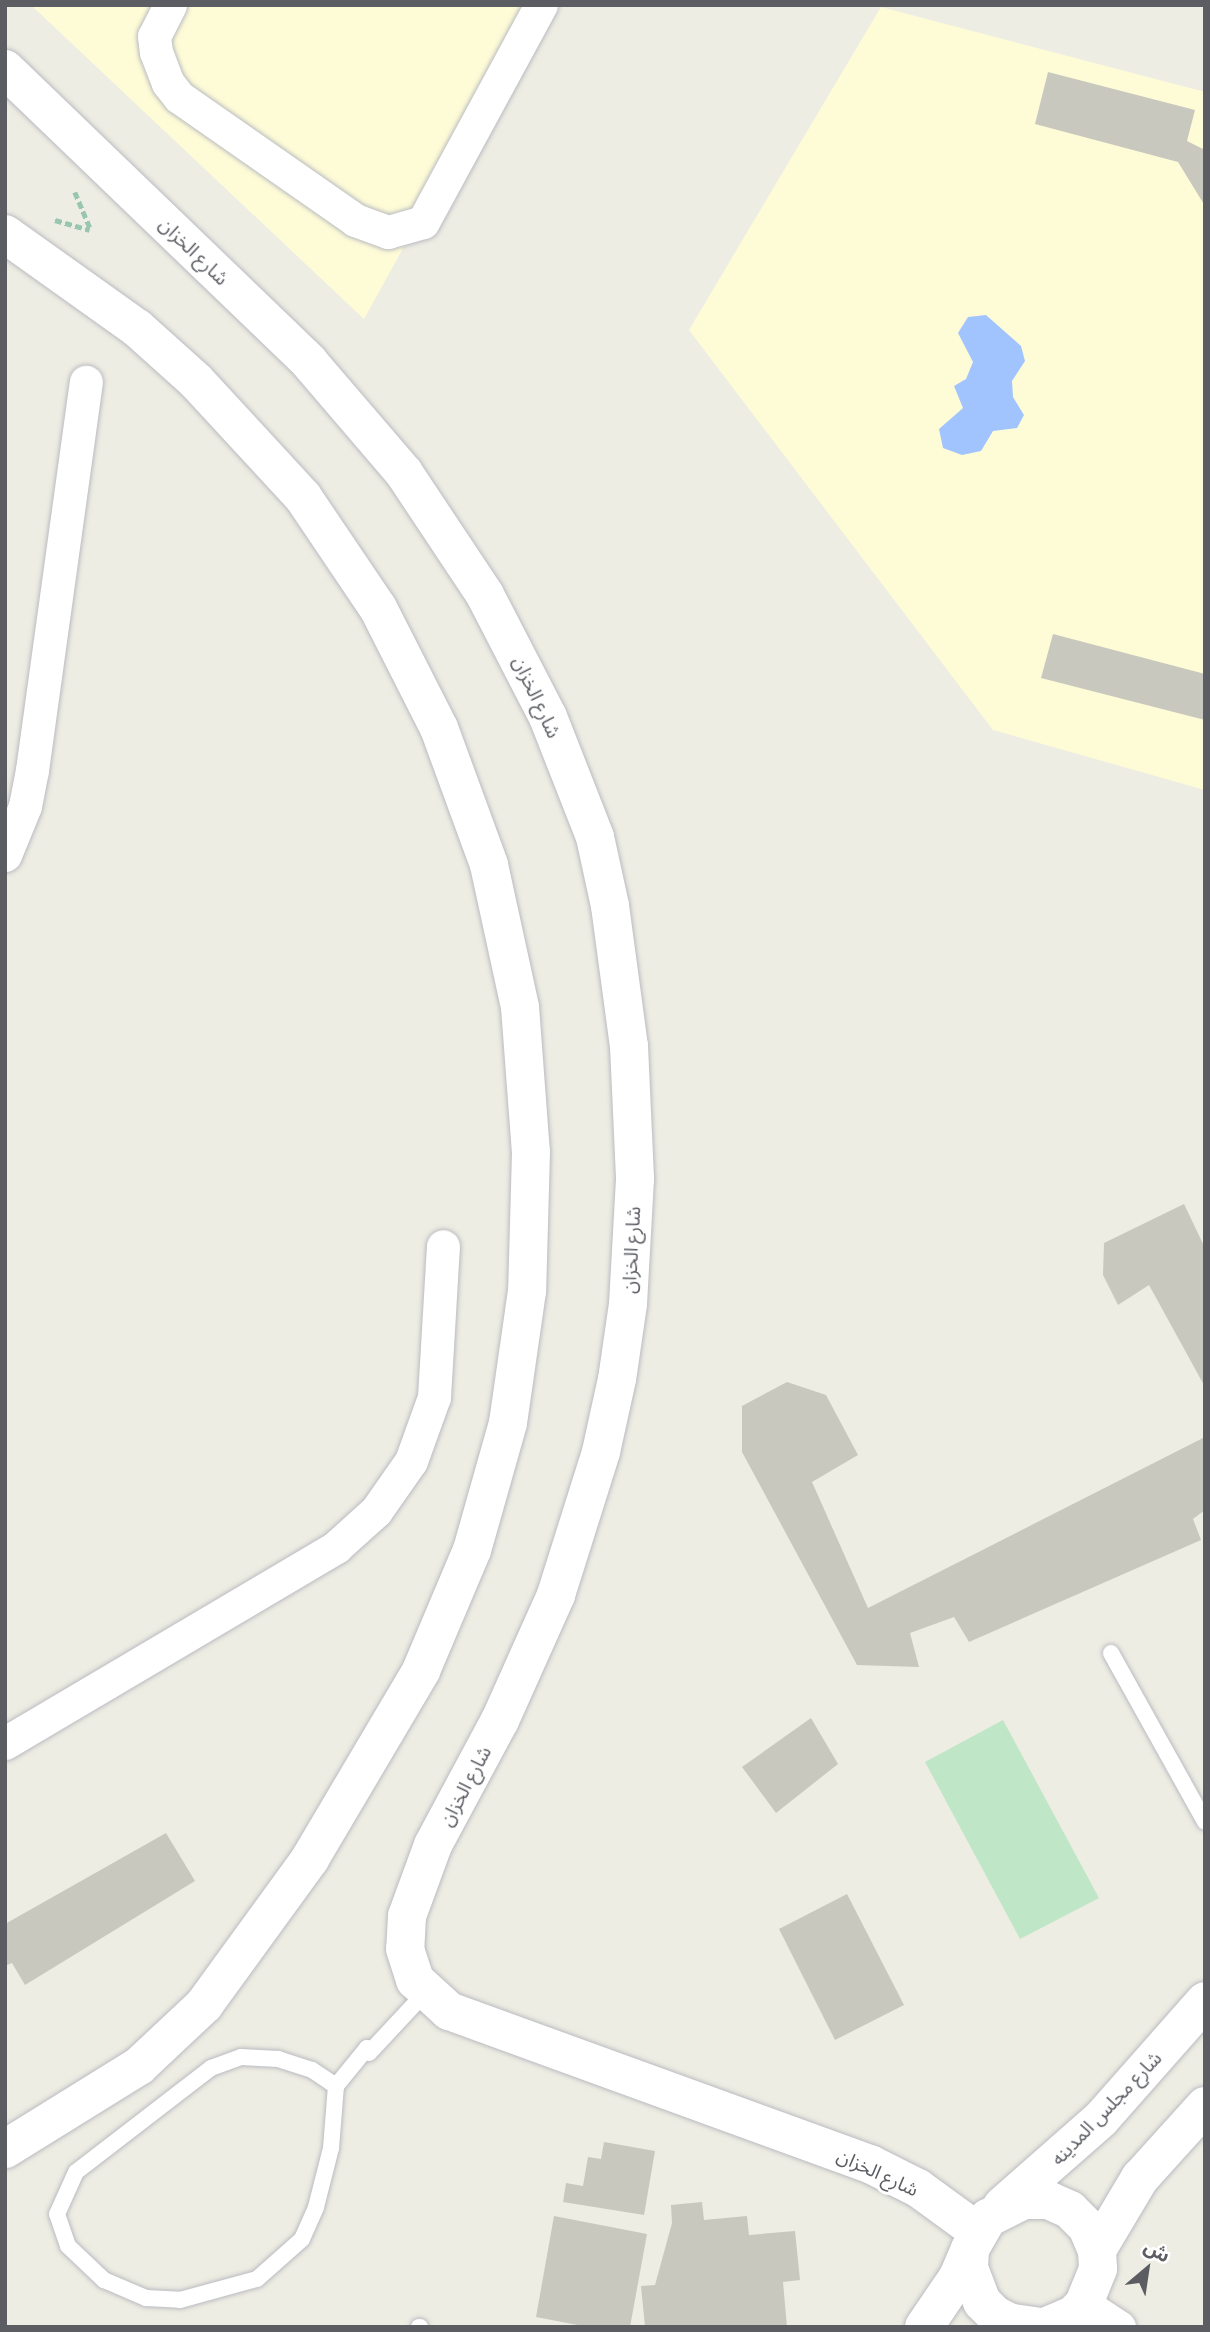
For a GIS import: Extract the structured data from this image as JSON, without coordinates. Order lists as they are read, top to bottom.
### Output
{
  "streets": {
    "main road": ["شارع الخزان", "شارع مجلس المدينه"]
  },
  "crossings": [
    ["شارع الخزان", "شارع مجلس المدينه"]
  ],
  "north": "top right"
}
